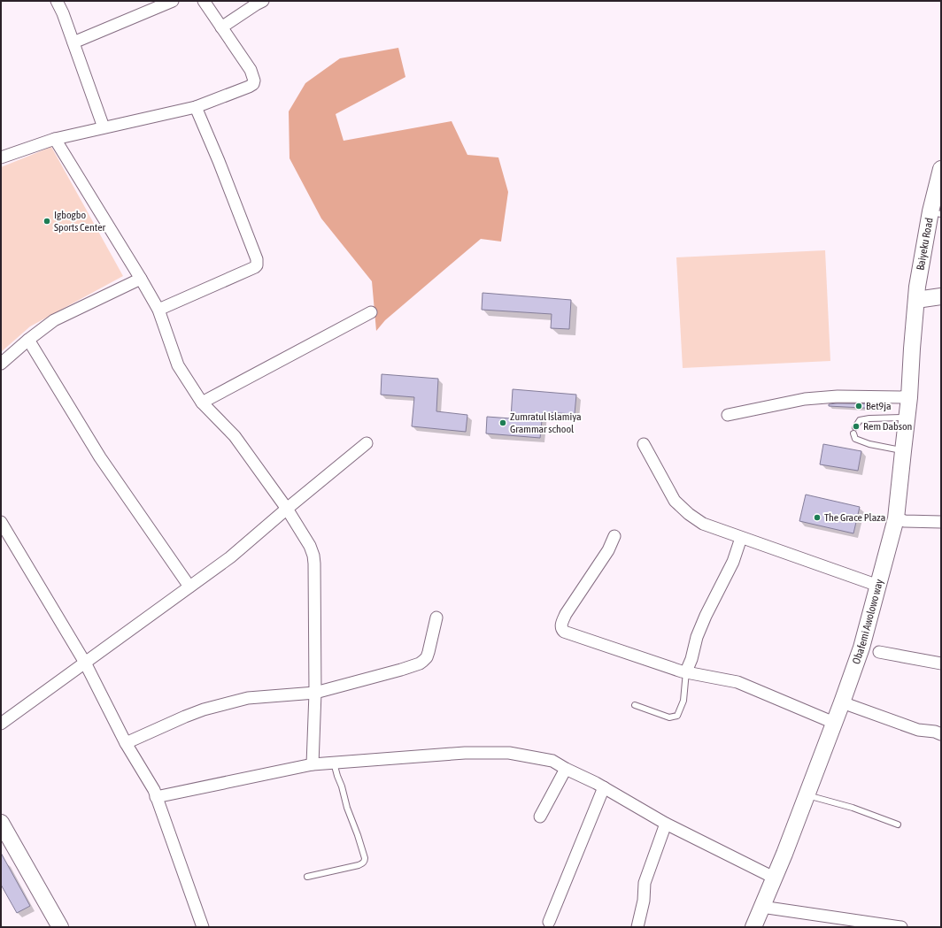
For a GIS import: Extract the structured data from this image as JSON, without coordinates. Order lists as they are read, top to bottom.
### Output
{
  "streets": {
    "main road": ["Baiyeku Road", "Obafemi Awolowo way"]
  },
  "crossings": [
    ["Baiyeku Road", "Obafemi Awolowo way"]
  ],
  "places": [
    "Igbogbo Sports Center",
    "Bet9ja",
    "Zumratul Islamiya Grammar school",
    "Rem Dabson",
    "The Grace Plaza"
  ]
}
